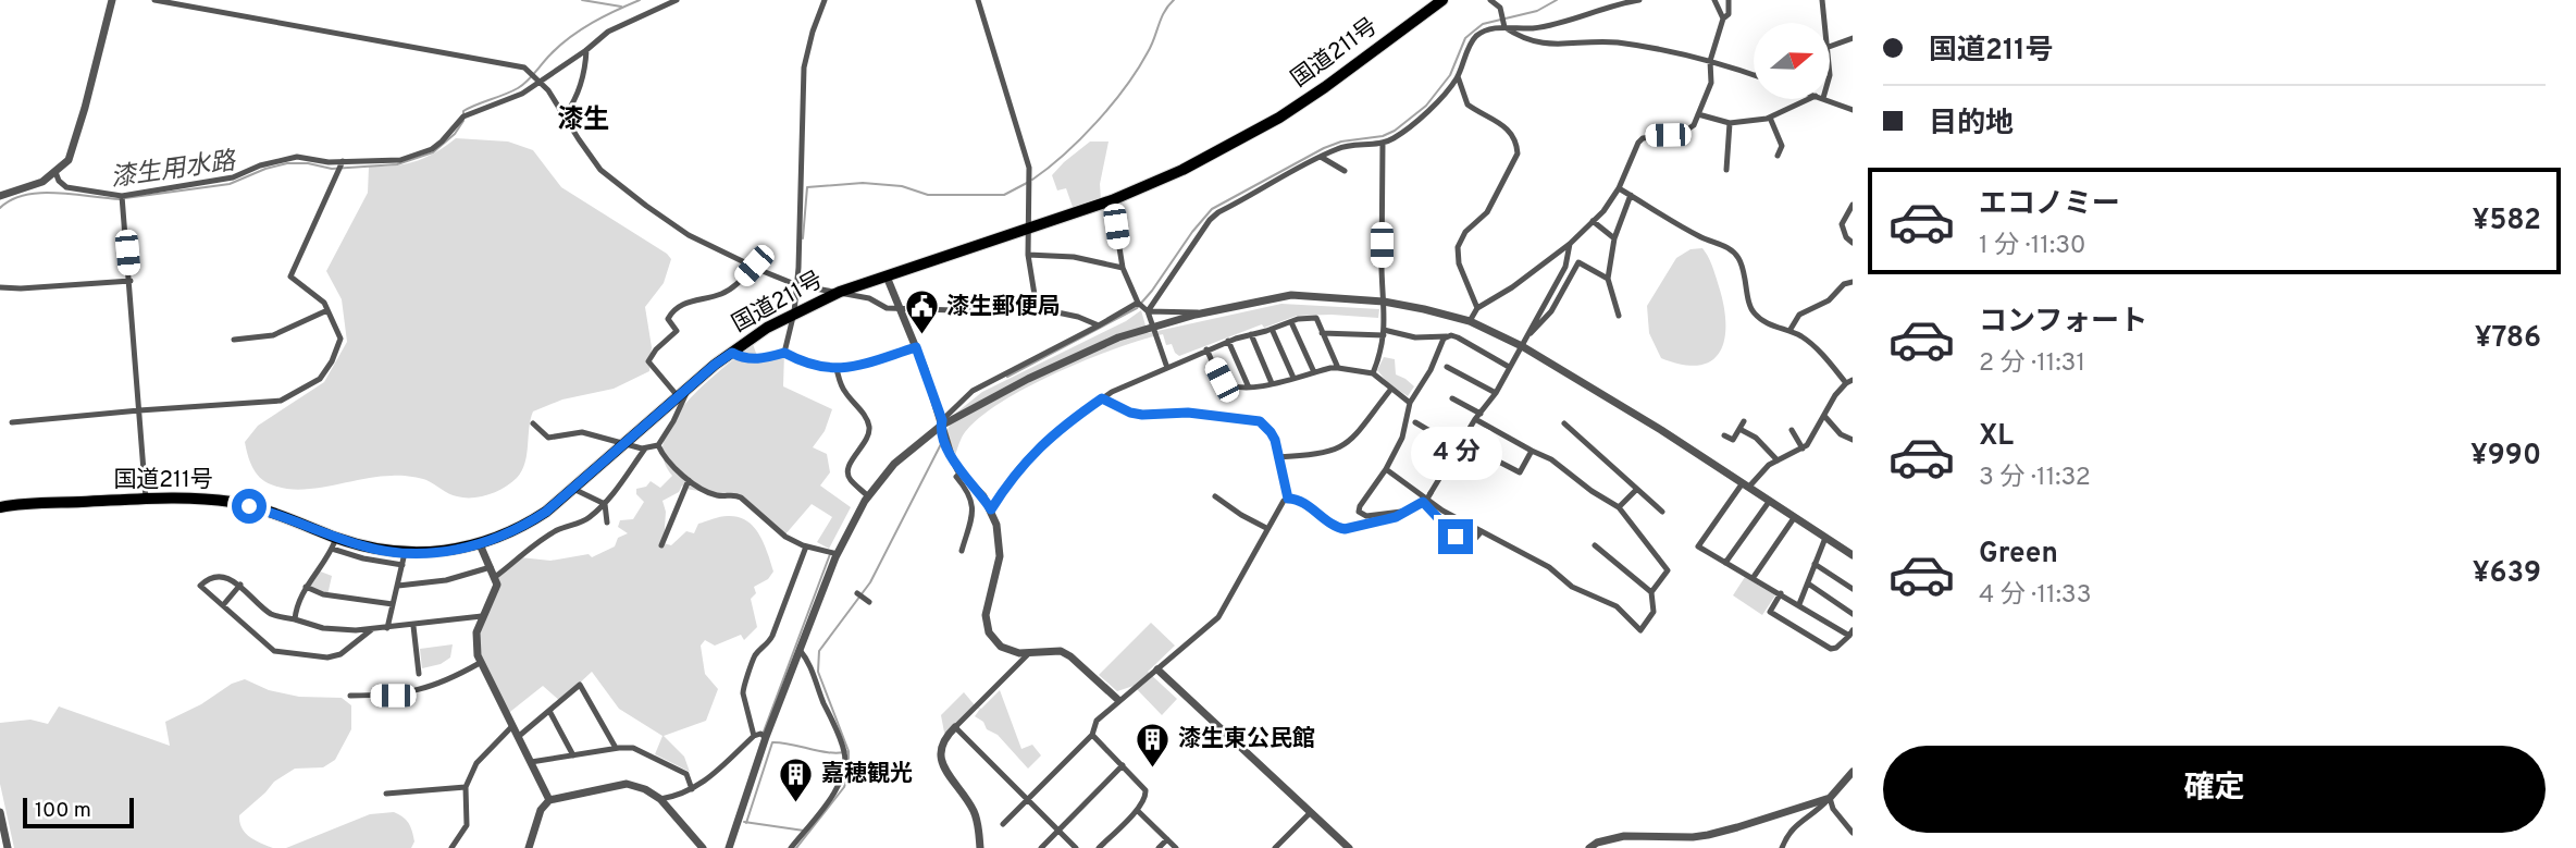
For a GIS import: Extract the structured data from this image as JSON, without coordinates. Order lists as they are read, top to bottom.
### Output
{
  "streets": {
    "highway": ["国道211号"]
  },
  "districts": ["漆生"],
  "water": ["漆生用水路"],
  "places": {
    "public building": ["漆生郵便局"],
    "building": ["漆生東公民館", "嘉穂観光"]
  },
  "scale_bar": "100 m",
  "north": "right",
  "page": {
    "banner": ["国道211号", "目的地"],
    "list": [
      {
        "name": "エコノミー",
        "note": "1 分 · 11:30",
        "value": "¥582"
      },
      {
        "name": "コンフォート",
        "note": "2 分 · 11:31",
        "value": "¥786"
      },
      {
        "name": "XL",
        "note": "3 分 · 11:32",
        "value": "¥990"
      },
      {
        "name": "Green",
        "note": "4 分 · 11:33",
        "value": "¥639"
      }
    ],
    "bubble": "4 分",
    "buttons": "確定",
    "scale": "100 m"
  }
}
